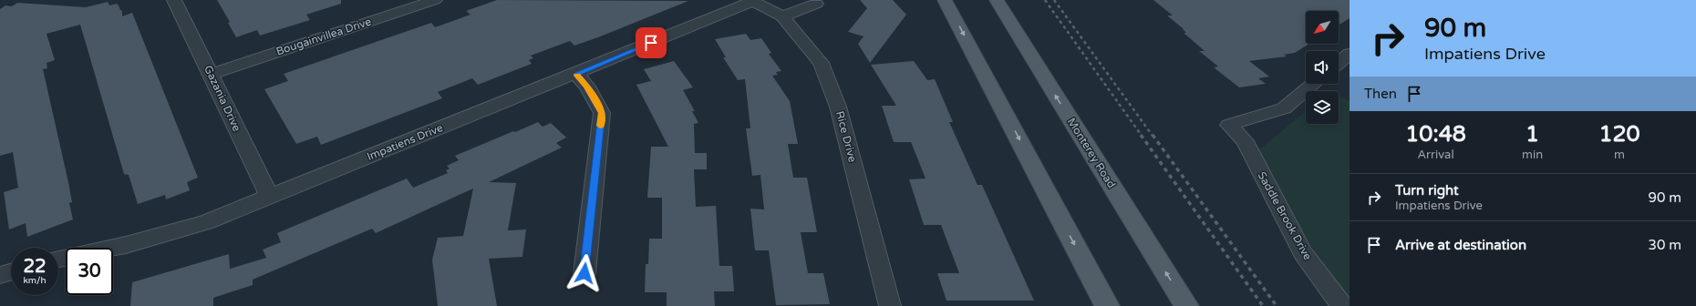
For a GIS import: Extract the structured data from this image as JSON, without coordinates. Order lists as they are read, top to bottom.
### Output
{
  "streets": {
    "main road": ["Monterey Road"],
    "street": [
      "Bougainvillea Drive",
      "Gazania Drive",
      "Rice Drive",
      "Impatiens Drive",
      "Saddle Brook Drive"
    ]
  },
  "crossings": [
    ["Bougainvillea Drive", "Gazania Drive"],
    ["Gazania Drive", "Impatiens Drive"],
    ["Rice Drive", "Impatiens Drive"]
  ],
  "north": "bottom left",
  "page": {
    "turn": ["90 m", "Impatiens Drive"],
    "then": "Then",
    "eta": [
      "10:48",
      "Arrival",
      "1",
      "min",
      "120",
      "m"
    ],
    "list": [
      {
        "name": "Turn right",
        "note": "Impatiens Drive",
        "value": "90 m"
      },
      {
        "name": "Arrive at destination",
        "value": "30 m"
      }
    ],
    "speed": "22 km/h",
    "limit": "30"
  }
}
